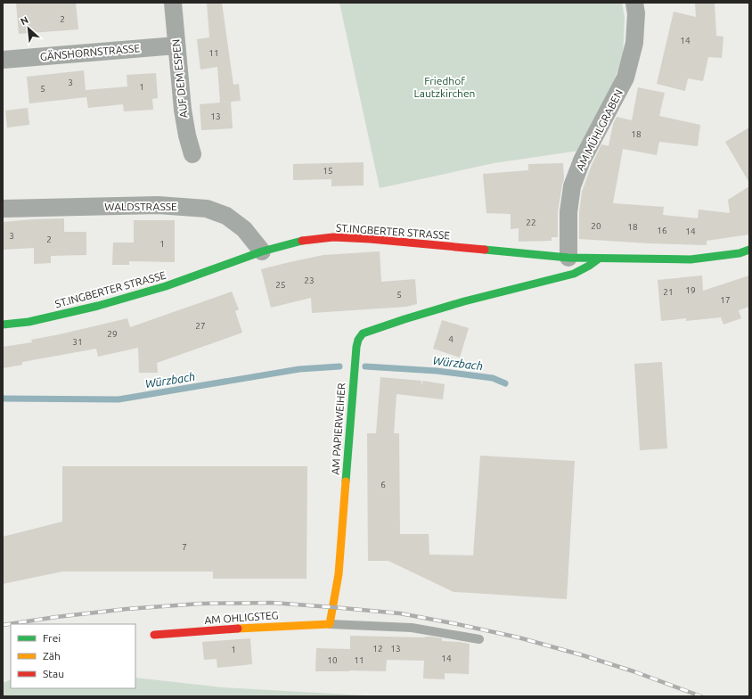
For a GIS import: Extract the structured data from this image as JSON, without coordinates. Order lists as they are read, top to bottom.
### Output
{
  "streets": {
    "main road": ["ST.INGBERTER STRASSE", "AM PAPIERWEIHER", "AM OHLIGSTEG"],
    "street": [
      "GÄNSHORNSTRASSE",
      "AUF DEM ESPEN",
      "AM MÜHLGRABEN",
      "WALDSTRASSE"
    ]
  },
  "crossings": [
    ["GÄNSHORNSTRASSE", "AUF DEM ESPEN"],
    ["AM MÜHLGRABEN", "ST.INGBERTER STRASSE"],
    ["WALDSTRASSE", "ST.INGBERTER STRASSE"],
    ["ST.INGBERTER STRASSE", "AM PAPIERWEIHER"],
    ["AM PAPIERWEIHER", "AM OHLIGSTEG"]
  ],
  "water": ["Würzbach"],
  "parks": ["Friedhof Lautzkirchen"],
  "house_numbers": [
    "2",
    "14",
    "11",
    "3",
    "1",
    "5",
    "13",
    "18",
    "15",
    "22",
    "20",
    "18",
    "16",
    "14",
    "3",
    "2",
    "1",
    "23",
    "25",
    "19",
    "21",
    "5",
    "17",
    "27",
    "29",
    "4",
    "31",
    "6",
    "7",
    "12",
    "13",
    "1",
    "14",
    "10",
    "11"
  ],
  "legend": ["Frei", "Zäh", "Stau"],
  "north": "top left"
}
